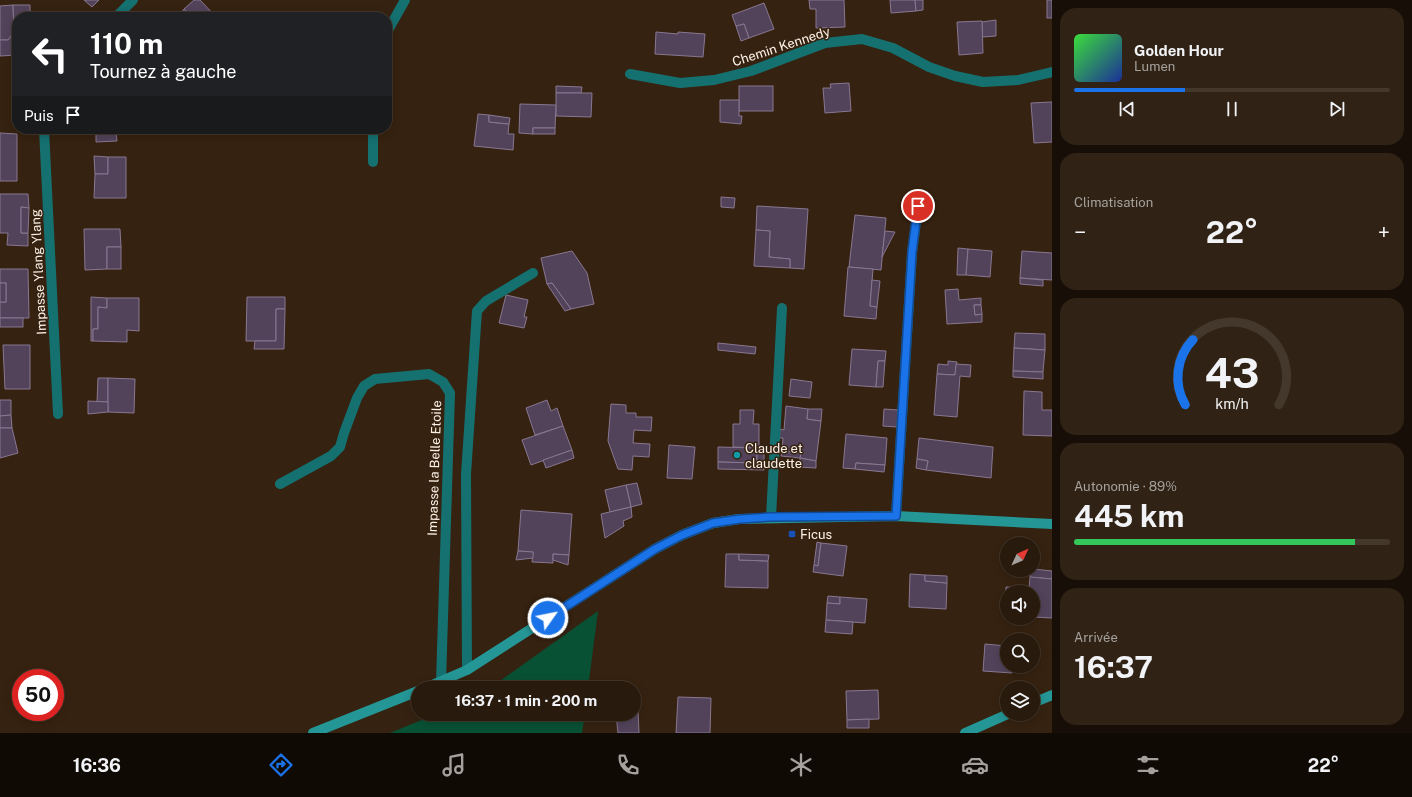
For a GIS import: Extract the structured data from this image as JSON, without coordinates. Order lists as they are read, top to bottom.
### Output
{
  "streets": {
    "street": ["Chemin Kennedy", "Impasse Ylang Ylang", "Impasse la Belle Etoile"]
  },
  "places": {
    "other": ["Claude et claudette"],
    "transit": ["Ficus"]
  },
  "north": "top right",
  "page": {
    "turn": ["110 m", "Tournez à gauche"],
    "song": ["Golden Hour", "Lumen"],
    "then": "Puis",
    "tile": [
      "Climatisation",
      ["Autonomie · 89%", "445 km"],
      ["Arrivée", "16:37"]
    ],
    "heat": ["−", "22°", "+"],
    "limit": "50",
    "trip": "16:37 · 1 min · 200 m",
    "tabs": ["16:36", "22°"],
    "gauge": ["43", "km/h"]
  }
}
